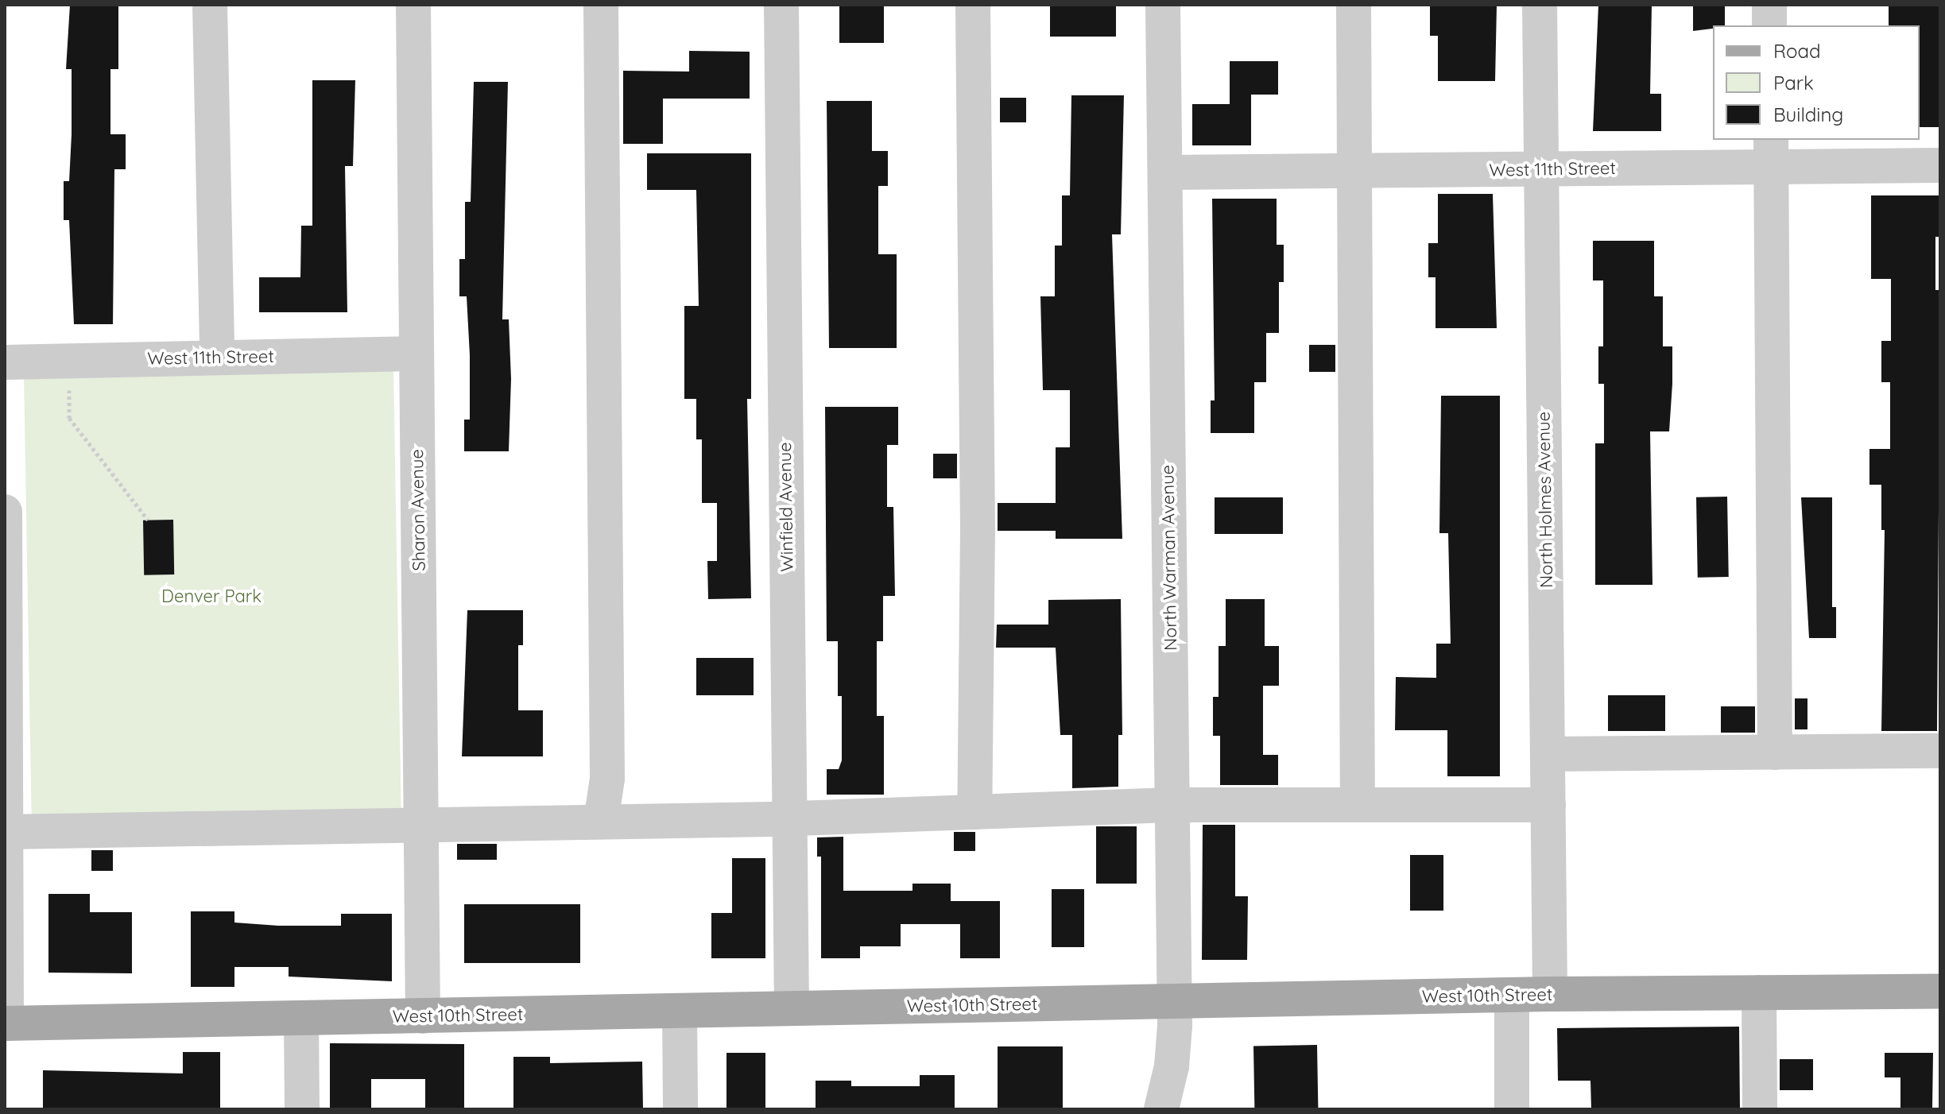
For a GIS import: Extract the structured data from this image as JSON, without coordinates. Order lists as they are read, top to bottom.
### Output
{
  "streets": {
    "main road": ["West 10th Street"],
    "street": [
      "West 11th Street",
      "North Holmes Avenue",
      "Winfield Avenue",
      "Sharon Avenue",
      "North Warman Avenue"
    ]
  },
  "crossings": [
    ["West 11th Street", "North Holmes Avenue"],
    ["West 11th Street", "Sharon Avenue"],
    ["West 11th Street", "North Warman Avenue"],
    ["North Holmes Avenue", "West 10th Street"],
    ["Winfield Avenue", "West 10th Street"],
    ["Sharon Avenue", "West 10th Street"],
    ["North Warman Avenue", "West 10th Street"]
  ],
  "parks": ["Denver Park"],
  "legend": ["Road", "Park", "Building"]
}
